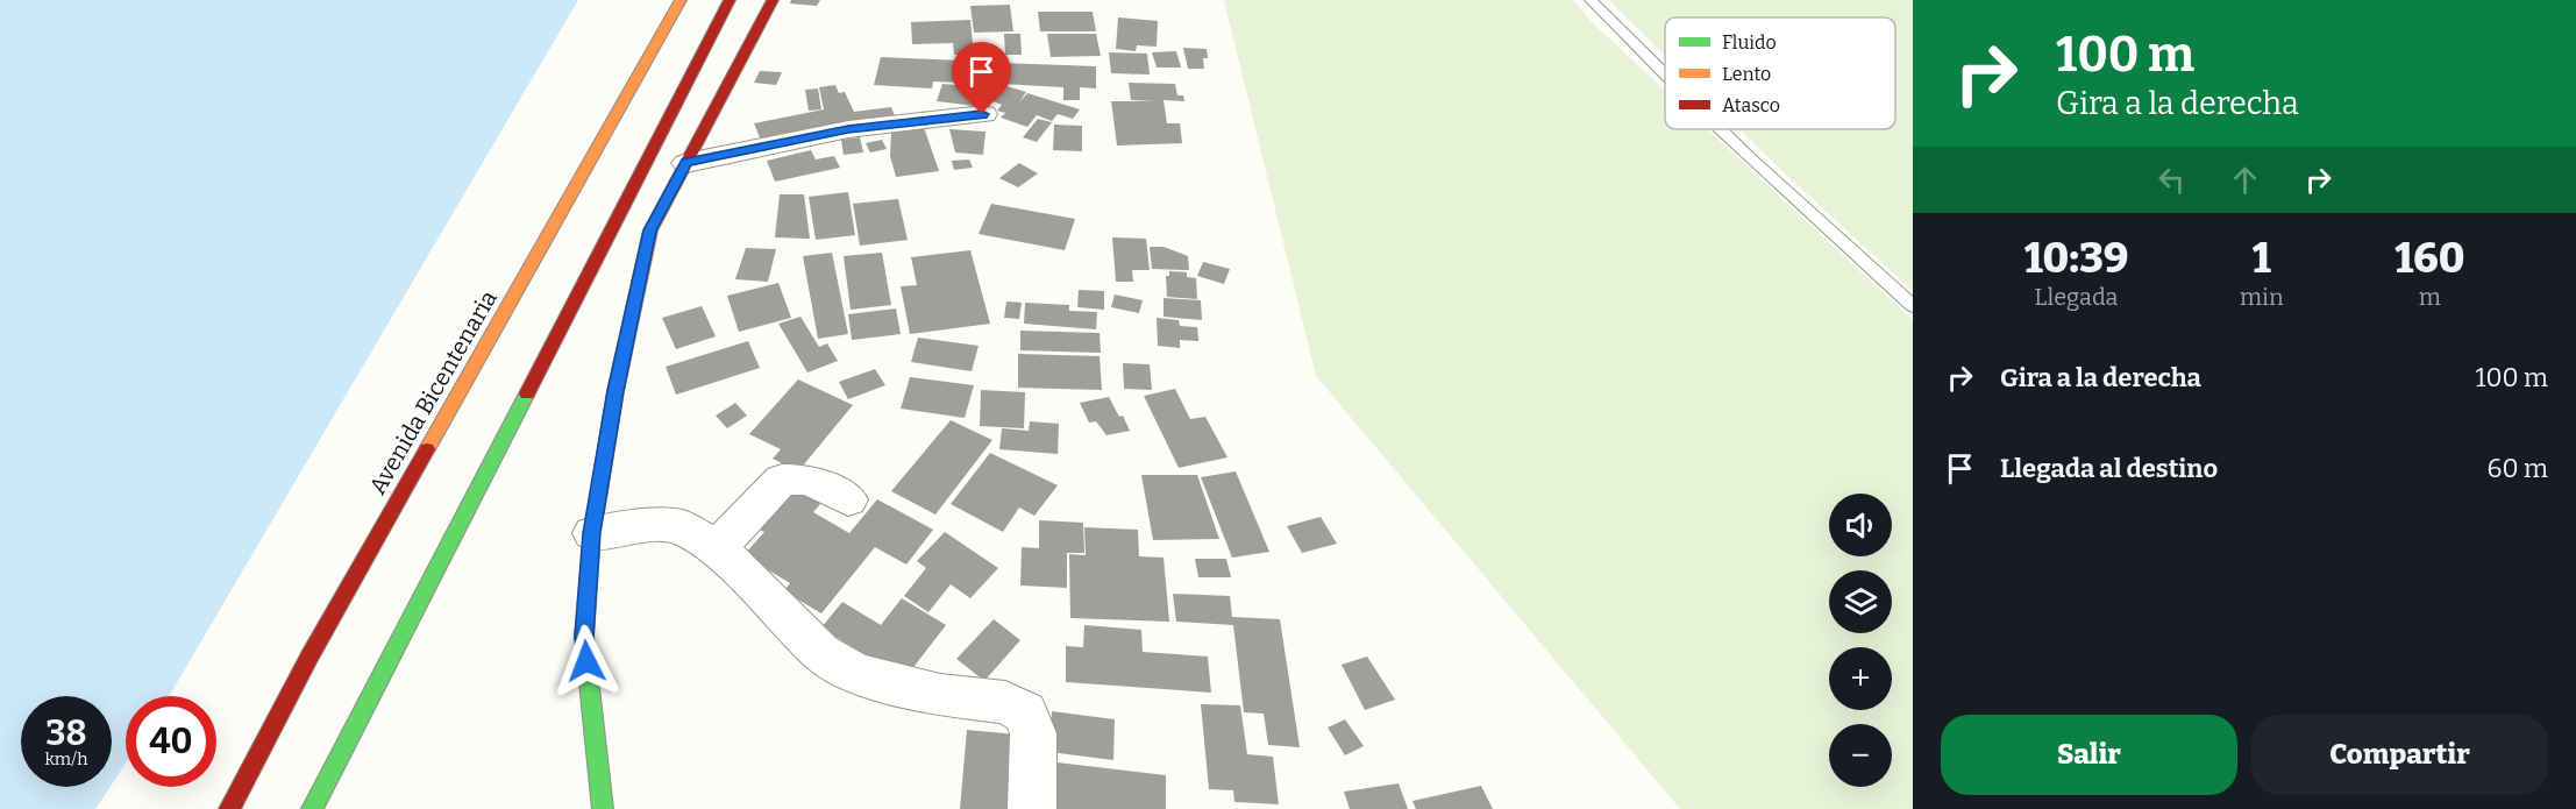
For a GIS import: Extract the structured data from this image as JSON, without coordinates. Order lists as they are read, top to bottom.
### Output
{
  "streets": {
    "street": ["Avenida Bicentenaria"]
  },
  "legend": ["Fluido", "Lento", "Atasco"],
  "page": {
    "turn": ["100 m", "Gira a la derecha"],
    "eta": [
      "10:39",
      "Llegada",
      "1",
      "min",
      "160",
      "m"
    ],
    "list": [
      {
        "name": "Gira a la derecha",
        "value": "100 m"
      },
      {
        "name": "Llegada al destino",
        "value": "60 m"
      }
    ],
    "map_buttons": ["+", "−"],
    "speed": "38 km/h",
    "limit": "40",
    "buttons": ["Salir", "Compartir"]
  }
}
